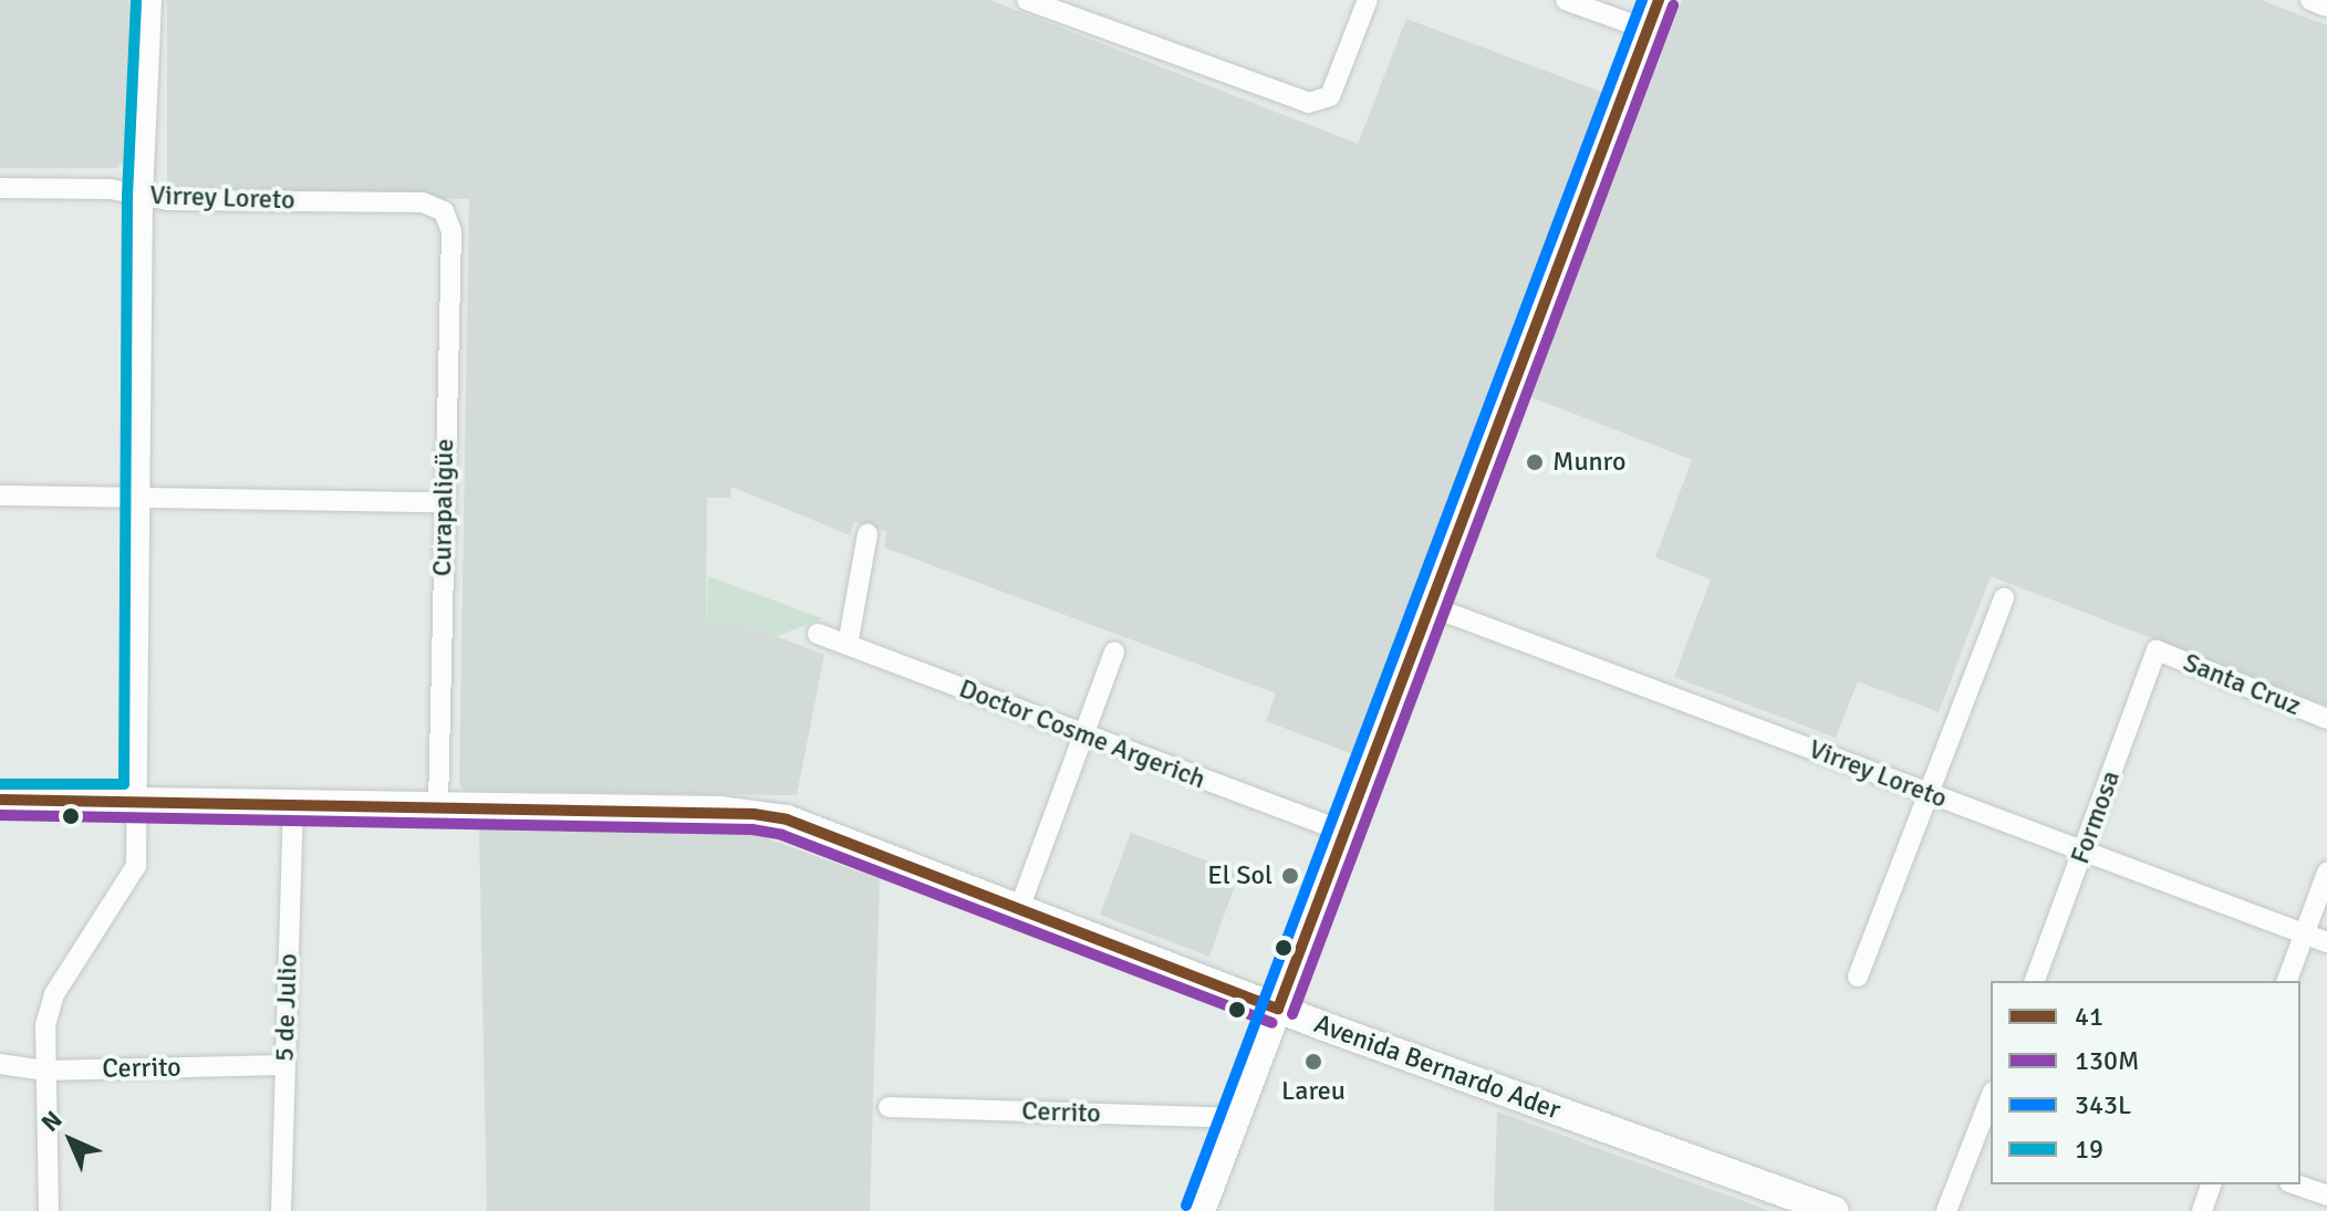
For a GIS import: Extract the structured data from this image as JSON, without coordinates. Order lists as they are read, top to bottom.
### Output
{
  "streets": {
    "main road": ["Avenida Bernardo Ader"],
    "street": [
      "Virrey Loreto",
      "Curapaligüe",
      "Santa Cruz",
      "Doctor Cosme Argerich",
      "Formosa",
      "5 de Julio",
      "Cerrito"
    ]
  },
  "crossings": [
    ["Virrey Loreto", "Curapaligüe"],
    ["Virrey Loreto", "Formosa"],
    ["Curapaligüe", "Avenida Bernardo Ader"],
    ["Santa Cruz", "Formosa"],
    ["5 de Julio", "Avenida Bernardo Ader"],
    ["5 de Julio", "Cerrito"]
  ],
  "places": ["Munro", "El Sol", "Lareu"],
  "lines": [
    "transit line 41",
    "transit line 343L",
    "transit line 19",
    "transit line 130M"
  ],
  "legend": [
    "41",
    "130M",
    "343L",
    "19"
  ],
  "north": "top left"
}
